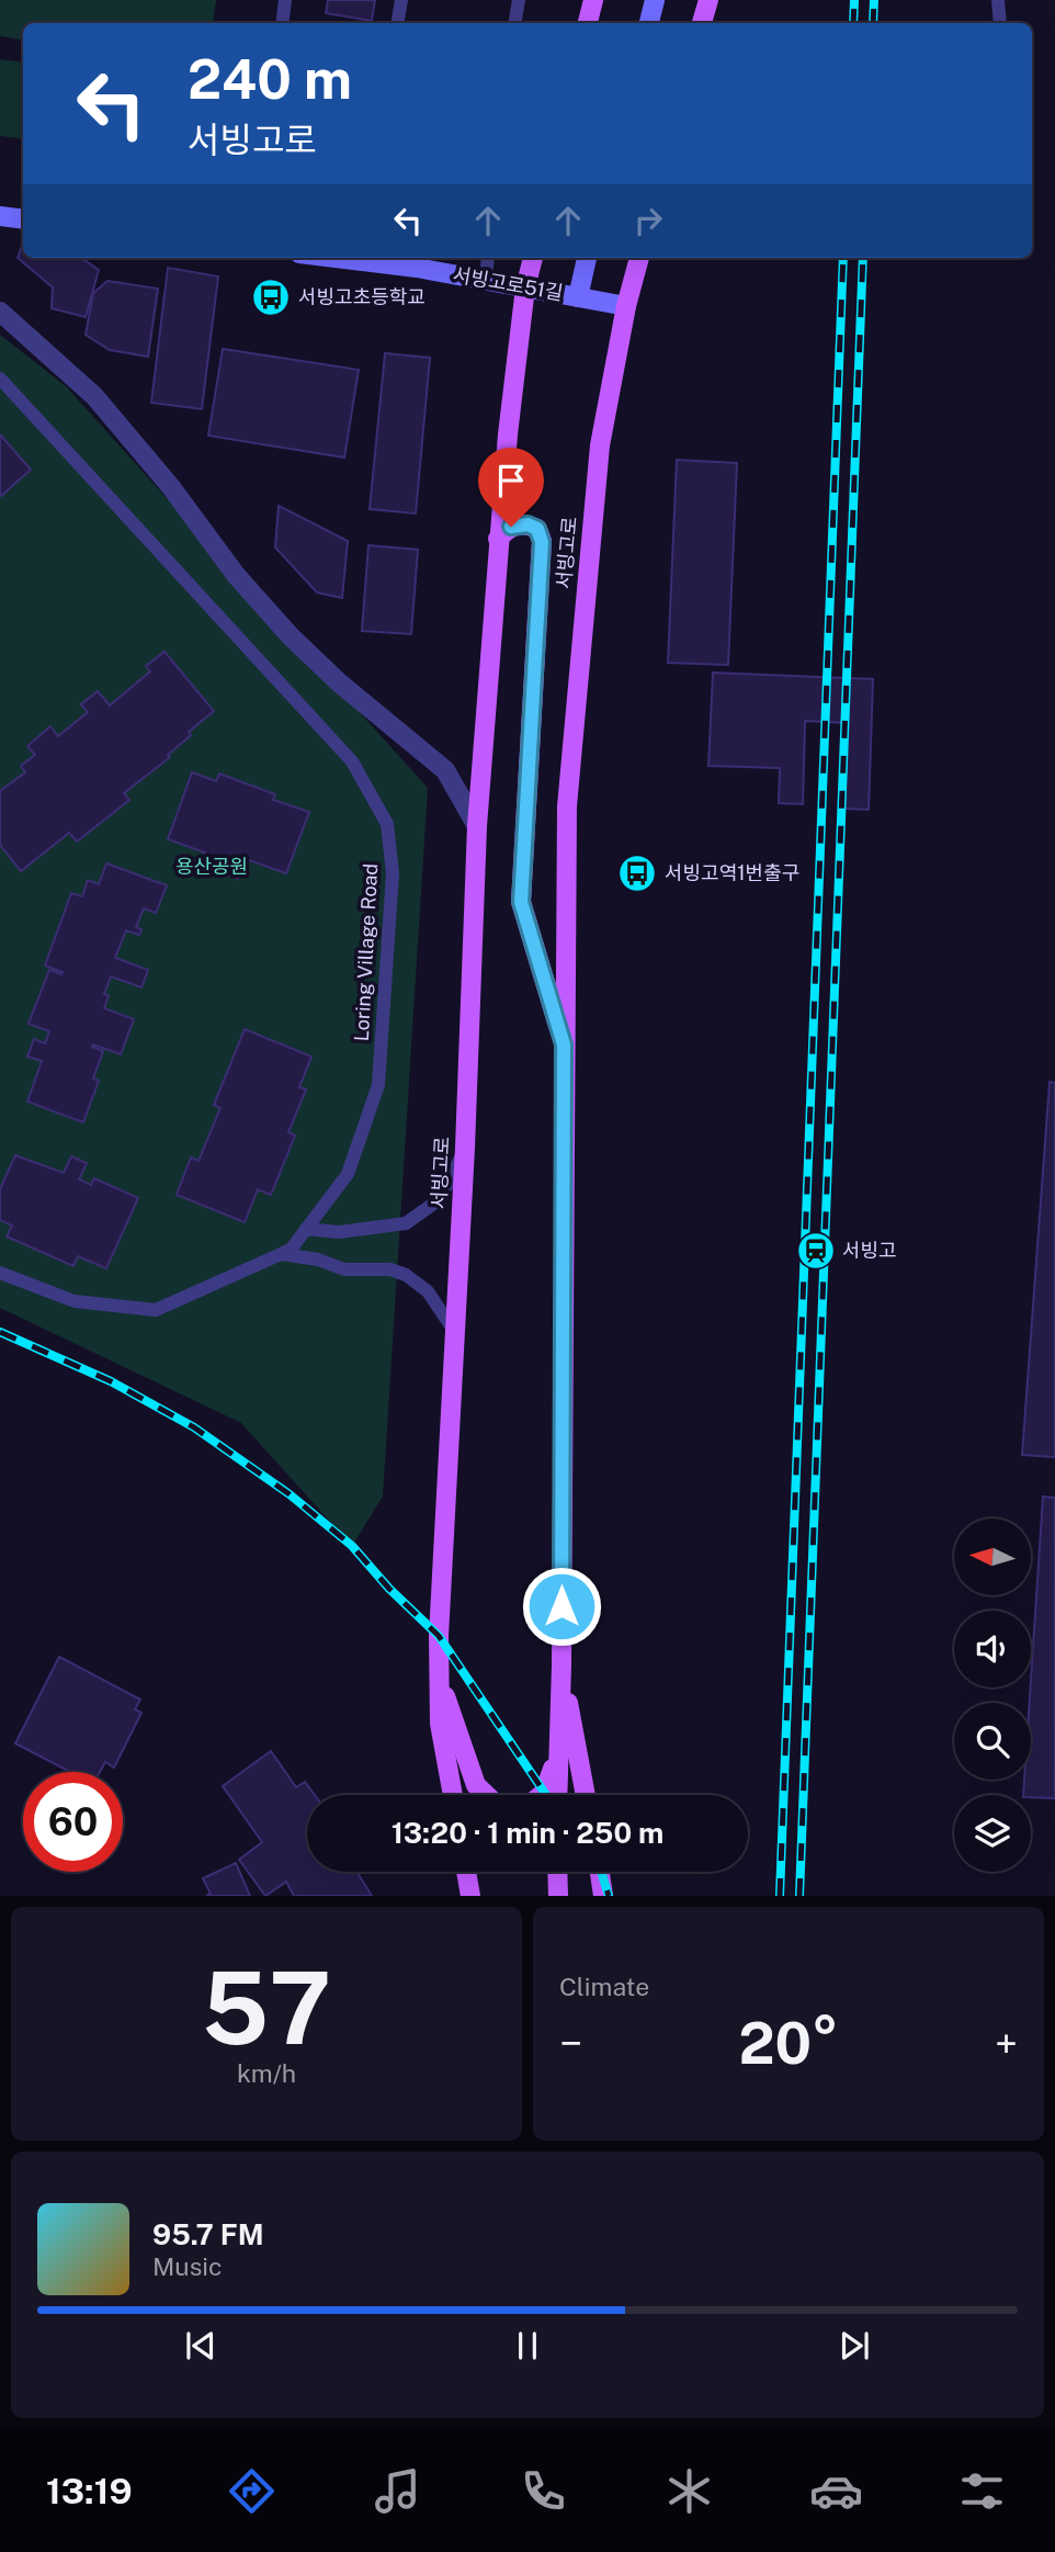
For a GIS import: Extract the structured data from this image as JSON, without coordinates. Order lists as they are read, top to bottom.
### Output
{
  "streets": {
    "main road": ["서빙고로51길", "서빙고로"],
    "lane": ["Loring Village Road"]
  },
  "crossings": [
    ["서빙고로51길", "서빙고로"]
  ],
  "parks": ["용산공원"],
  "places": {
    "bus stop": ["서빙고초등학교", "서빙고역1번출구"],
    "station": ["서빙고"]
  },
  "north": "left",
  "page": {
    "turn": ["240 m", "서빙고로"],
    "limit": "60",
    "trip": "13:20 · 1 min · 250 m",
    "tile": [
      ["57", "km/h"],
      "Climate"
    ],
    "heat": ["−", "20°", "+"],
    "song": ["95.7 FM", "Music"],
    "tabs": "13:19"
  }
}
